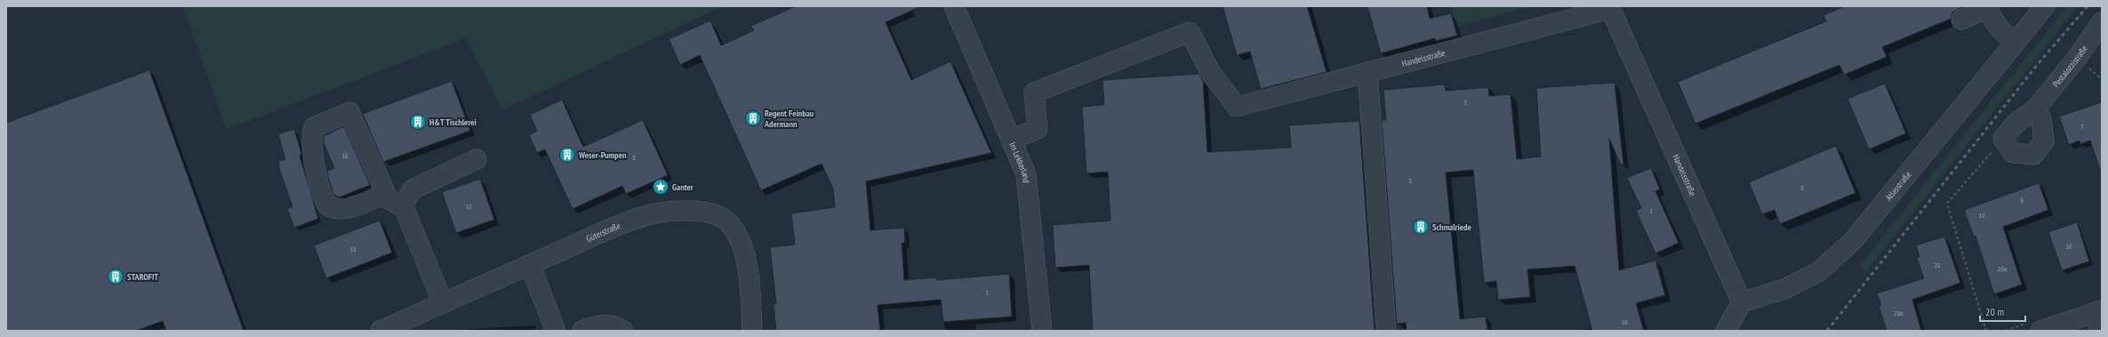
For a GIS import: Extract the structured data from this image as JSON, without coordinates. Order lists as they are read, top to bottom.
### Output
{
  "streets": {
    "street": [
      "Handelsstraße",
      "Pestalozzistraße",
      "Im Lekkerland",
      "Atlasstraße",
      "Güterstraße"
    ]
  },
  "crossings": [
    ["Handelsstraße", "Im Lekkerland"],
    ["Handelsstraße", "Atlasstraße"]
  ],
  "places": {
    "building": [
      "Regent Feinbau Adermann",
      "H&T Tischlerei",
      "Weser-Pumpen",
      "Schmalriede",
      "STAROFIT"
    ],
    "place": ["Ganter"]
  },
  "house_numbers": [
    "3",
    "7",
    "16",
    "8",
    "5",
    "8",
    "9",
    "12",
    "1",
    "10",
    "26",
    "18",
    "28",
    "26a",
    "3",
    "28a",
    "10"
  ],
  "scale_bar": "20 m"
}
